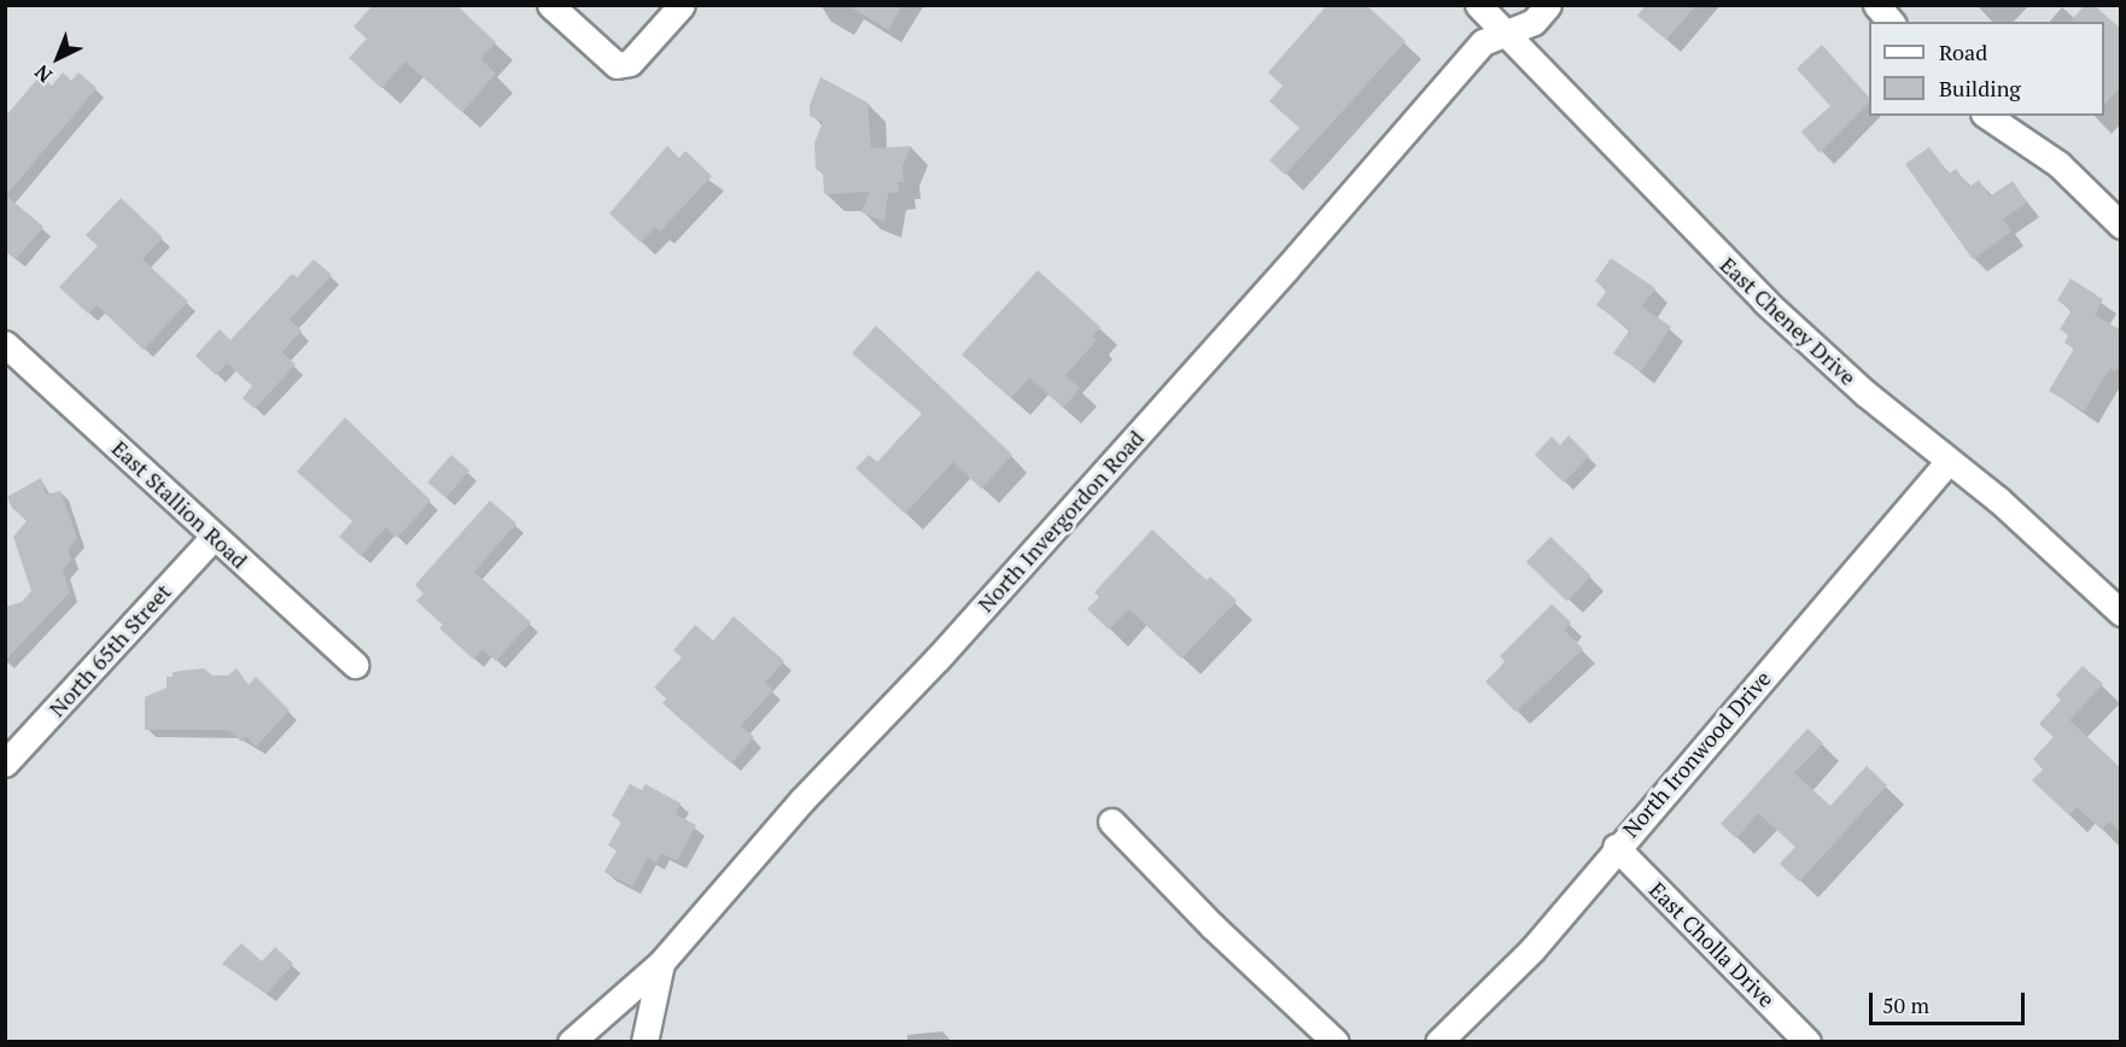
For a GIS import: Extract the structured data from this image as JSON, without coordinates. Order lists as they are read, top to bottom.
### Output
{
  "streets": {
    "street": [
      "East Cheney Drive",
      "East Stallion Road",
      "North Invergordon Road",
      "North 65th Street",
      "North Ironwood Drive",
      "East Cholla Drive"
    ]
  },
  "crossings": [
    ["East Cheney Drive", "North Invergordon Road"],
    ["East Cheney Drive", "North Ironwood Drive"],
    ["East Stallion Road", "North 65th Street"],
    ["North Ironwood Drive", "East Cholla Drive"]
  ],
  "legend": ["Road", "Building"],
  "scale_bar": "50 m",
  "north": "bottom left"
}
